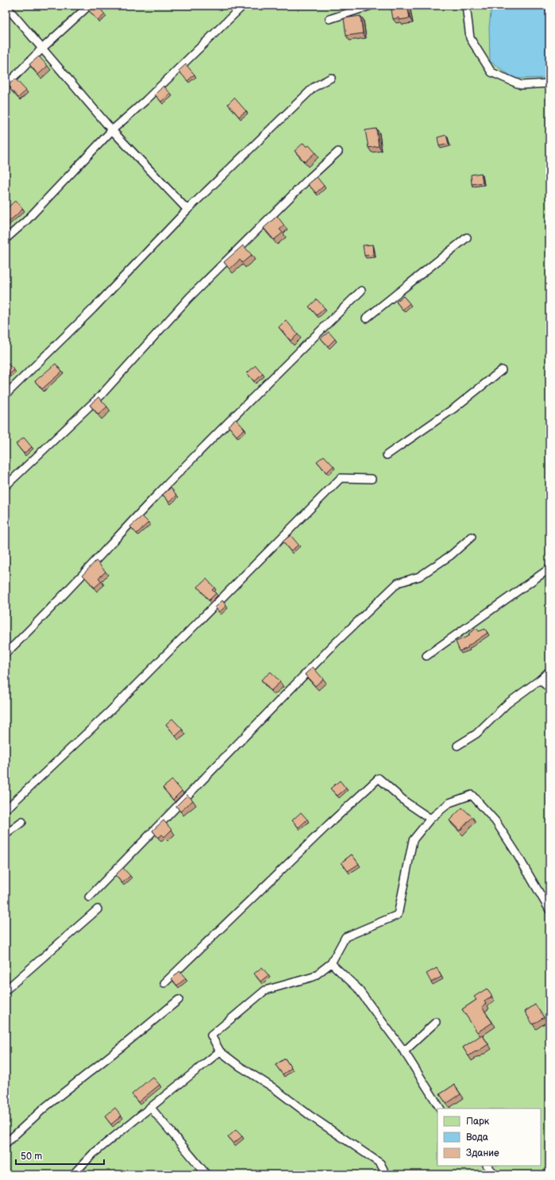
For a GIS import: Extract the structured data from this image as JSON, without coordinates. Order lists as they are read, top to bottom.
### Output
{
  "legend": ["Парк", "Вода", "Здание"],
  "scale_bar": "50 m"
}
